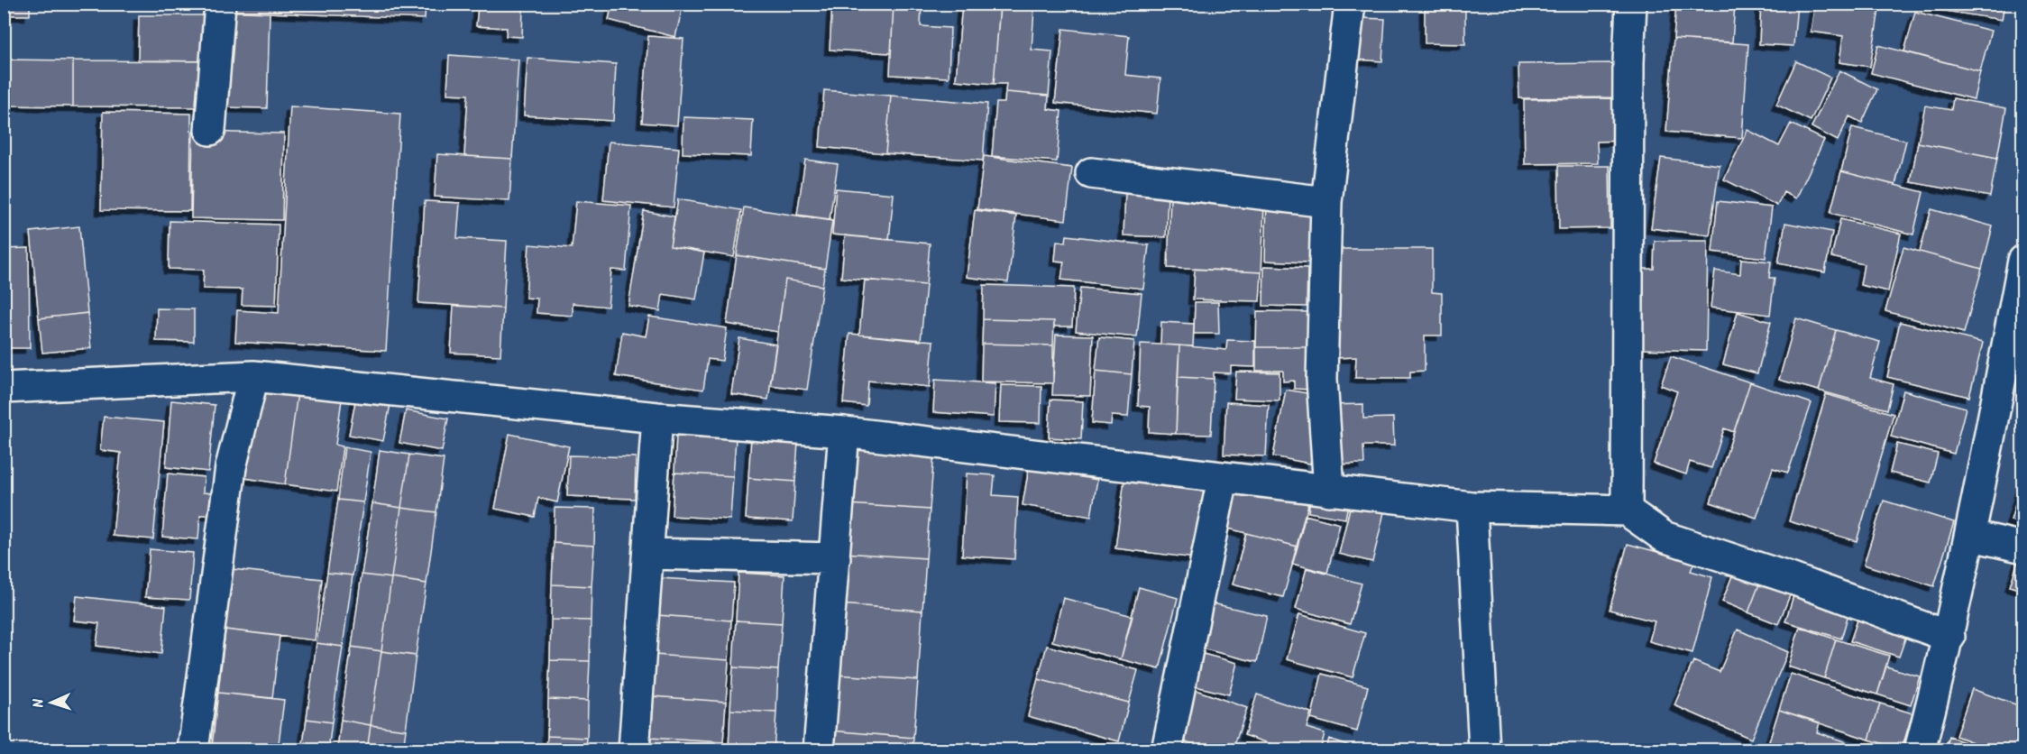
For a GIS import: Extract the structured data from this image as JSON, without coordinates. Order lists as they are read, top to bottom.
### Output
{
  "north": "left"
}
